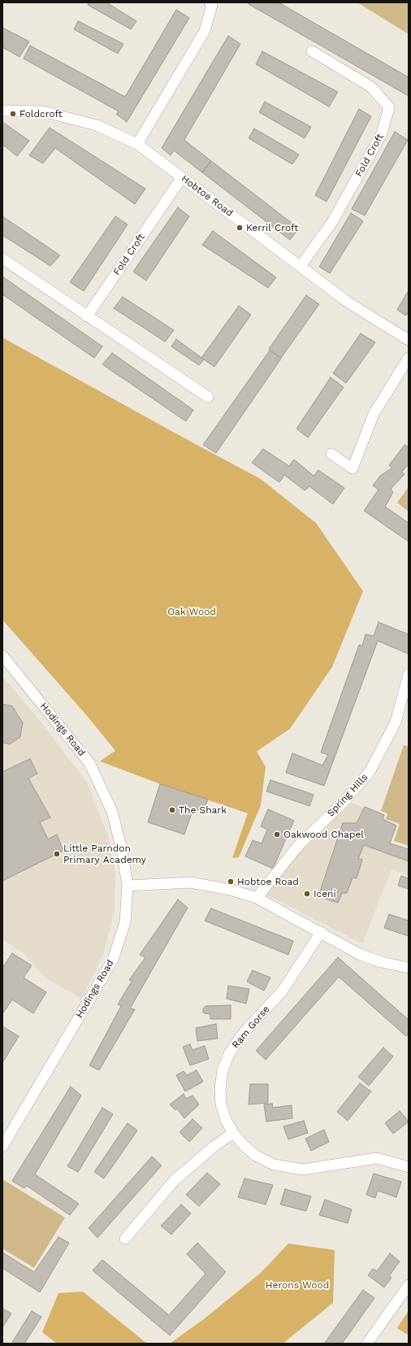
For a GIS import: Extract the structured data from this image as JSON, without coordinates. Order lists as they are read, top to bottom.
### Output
{
  "streets": {
    "street": [
      "Fold Croft",
      "Hobtoe Road",
      "Hodings Road",
      "Spring Hills",
      "Ram Gorse"
    ]
  },
  "crossings": [
    ["Fold Croft", "Hobtoe Road"]
  ],
  "parks": ["Oak Wood", "Herons Wood"],
  "places": [
    "Foldcroft",
    "Kerril Croft",
    "The Shark",
    "Oakwood Chapel",
    "Little Parndon Primary Academy",
    "Hobtoe Road",
    "Iceni"
  ]
}
